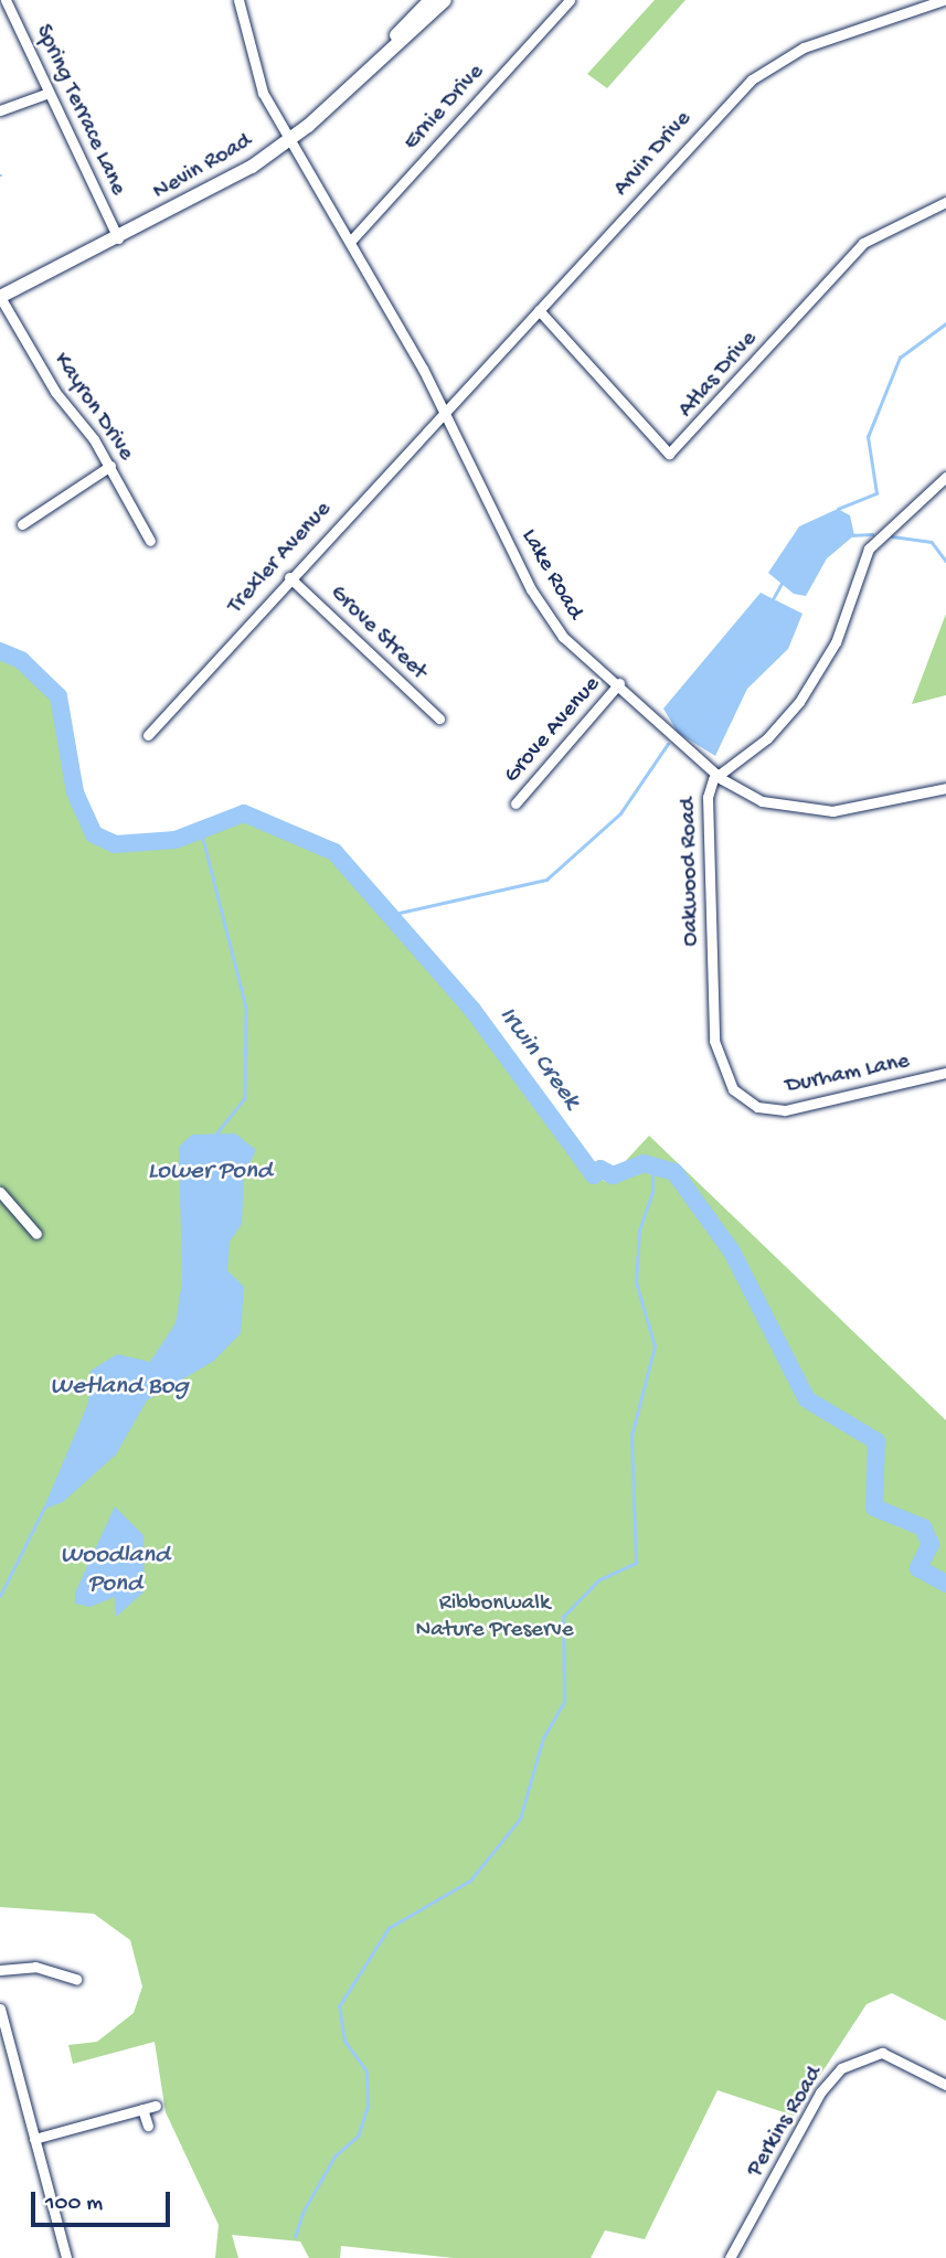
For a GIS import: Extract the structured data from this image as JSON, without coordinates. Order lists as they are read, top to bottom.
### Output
{
  "streets": {
    "main road": ["Nevin Road"],
    "street": [
      "Ernie Drive",
      "Spring Terrace Lane",
      "Arvin Drive",
      "Atlas Drive",
      "Kayron Drive",
      "Trexler Avenue",
      "Lake Road",
      "Grove Street",
      "Grove Avenue",
      "Oakwood Road",
      "Durham Lane",
      "Perkins Road"
    ]
  },
  "crossings": [
    ["Ernie Drive", "Lake Road"],
    ["Spring Terrace Lane", "Nevin Road"],
    ["Arvin Drive", "Atlas Drive"],
    ["Arvin Drive", "Trexler Avenue"],
    ["Arvin Drive", "Lake Road"],
    ["Nevin Road", "Kayron Drive"],
    ["Nevin Road", "Lake Road"],
    ["Trexler Avenue", "Lake Road"],
    ["Trexler Avenue", "Grove Street"],
    ["Lake Road", "Grove Avenue"],
    ["Lake Road", "Oakwood Road"],
    ["Oakwood Road", "Durham Lane"]
  ],
  "water": [
    "Irwin Creek",
    "Lower Pond",
    "Wetland Bog",
    "Woodland Pond"
  ],
  "parks": ["Ribbonwalk Nature Preserve"],
  "scale_bar": "100 m"
}
